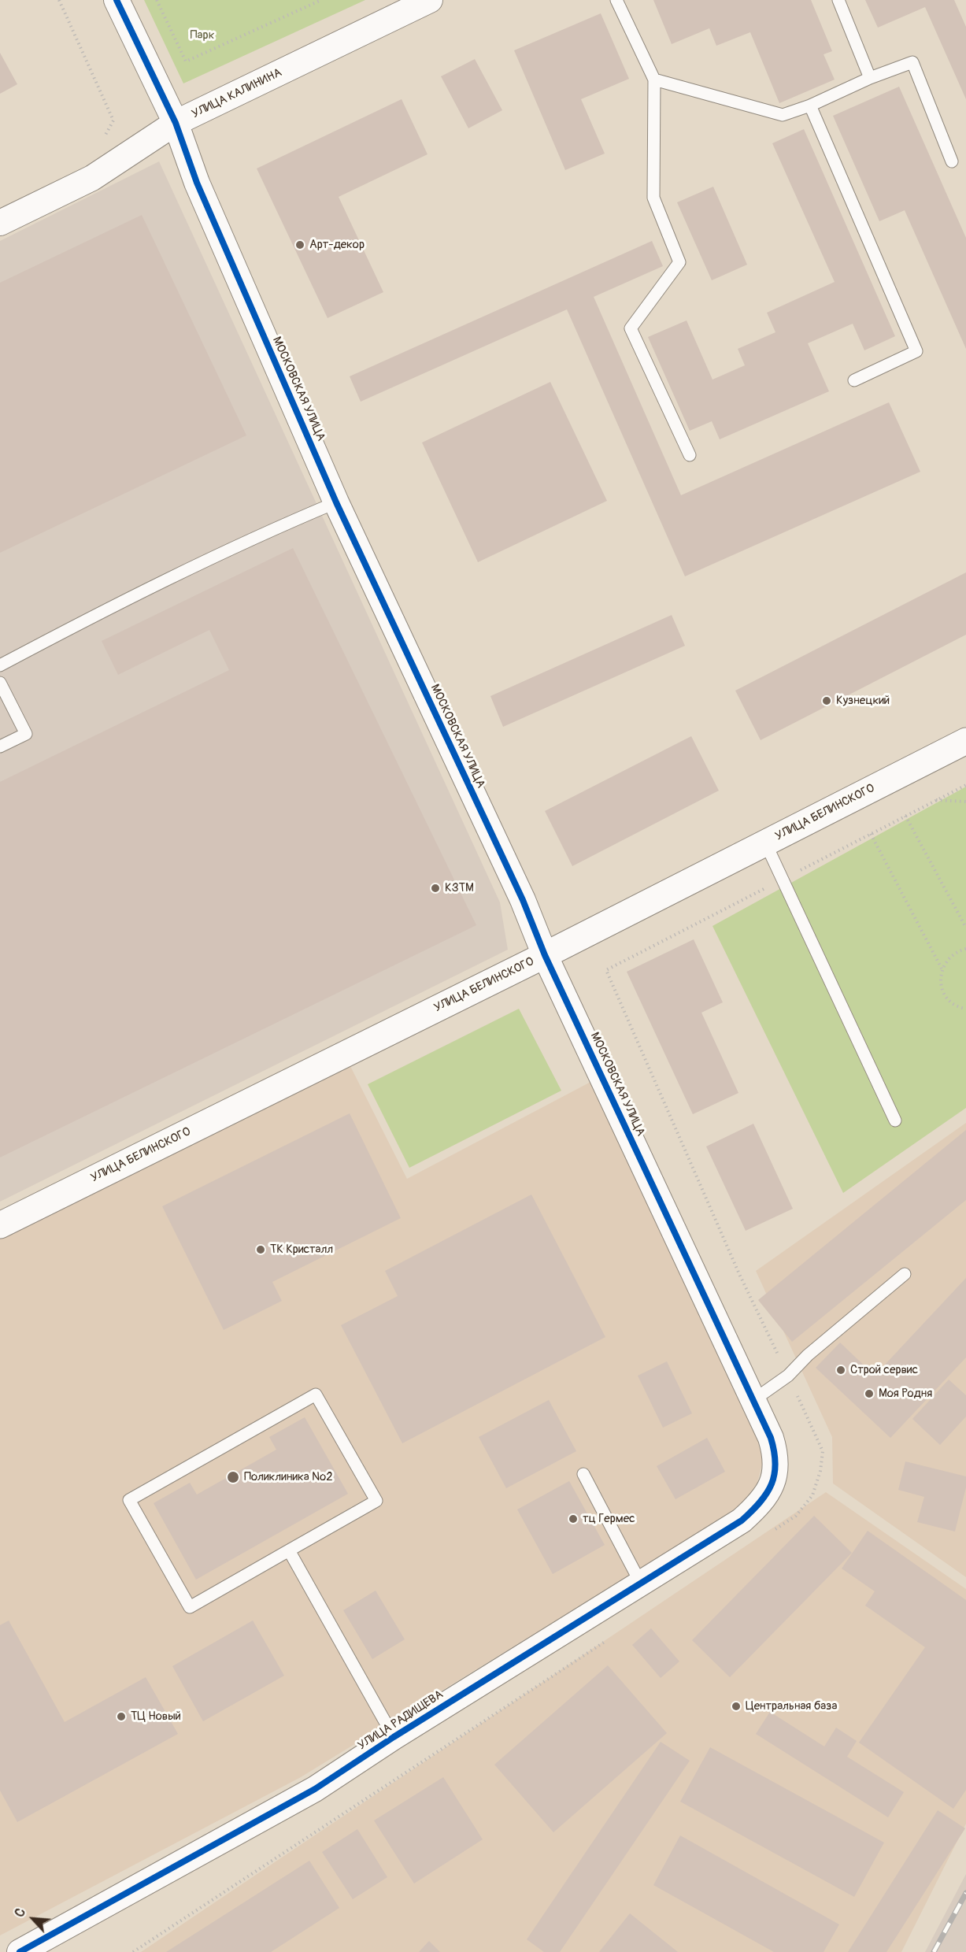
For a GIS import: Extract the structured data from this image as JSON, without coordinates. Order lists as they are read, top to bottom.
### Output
{
  "streets": {
    "street": [
      "УЛИЦА КАЛИНИНА",
      "МОСКОВСКАЯ УЛИЦА",
      "УЛИЦА БЕЛИНСКОГО",
      "УЛИЦА РАДИЩЕВА"
    ]
  },
  "crossings": [
    ["УЛИЦА КАЛИНИНА", "МОСКОВСКАЯ УЛИЦА"],
    ["МОСКОВСКАЯ УЛИЦА", "УЛИЦА БЕЛИНСКОГО"],
    ["МОСКОВСКАЯ УЛИЦА", "УЛИЦА РАДИЩЕВА"]
  ],
  "parks": ["Парк"],
  "places": [
    "Арт-декор",
    "Кузнецкий",
    "КЗТМ",
    "ТК Кристалл",
    "Строй сервис",
    "Моя Родня",
    "Поликлиника №2",
    "тц Гермес",
    "Центральная база",
    "ТЦ Новый"
  ],
  "north": "top left"
}
